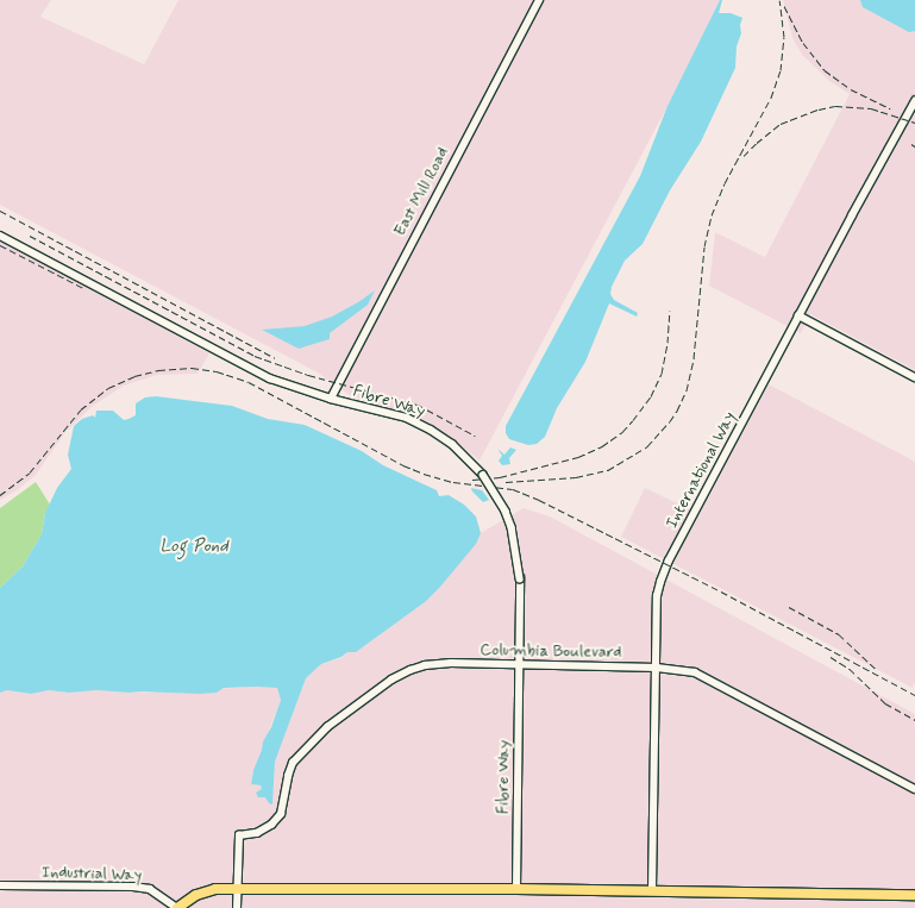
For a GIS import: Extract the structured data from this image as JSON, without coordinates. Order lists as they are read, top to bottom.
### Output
{
  "streets": {
    "street": [
      "East Mill Road",
      "Fibre Way",
      "International Way",
      "Columbia Boulevard",
      "Industrial Way"
    ]
  },
  "crossings": [
    ["East Mill Road", "Fibre Way"],
    ["Fibre Way", "Columbia Boulevard"],
    ["International Way", "Columbia Boulevard"]
  ],
  "water": ["Log Pond"]
}
